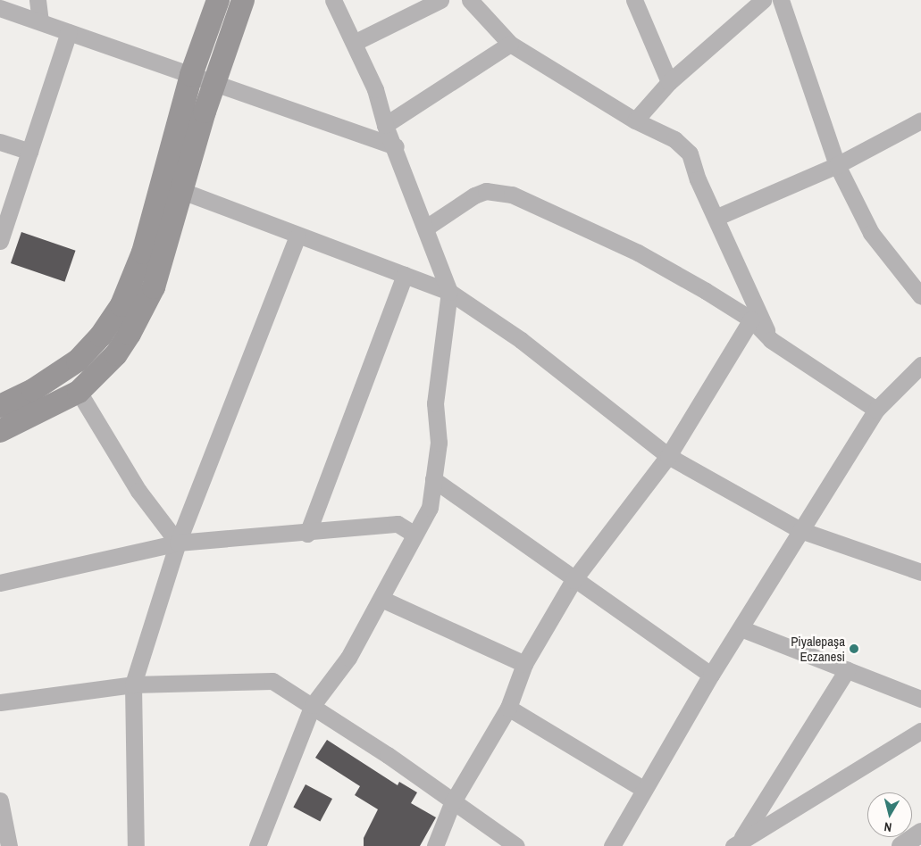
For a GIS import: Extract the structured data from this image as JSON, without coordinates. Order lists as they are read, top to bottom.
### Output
{
  "places": ["Piyalepaşa Eczanesi"],
  "north": "bottom"
}
